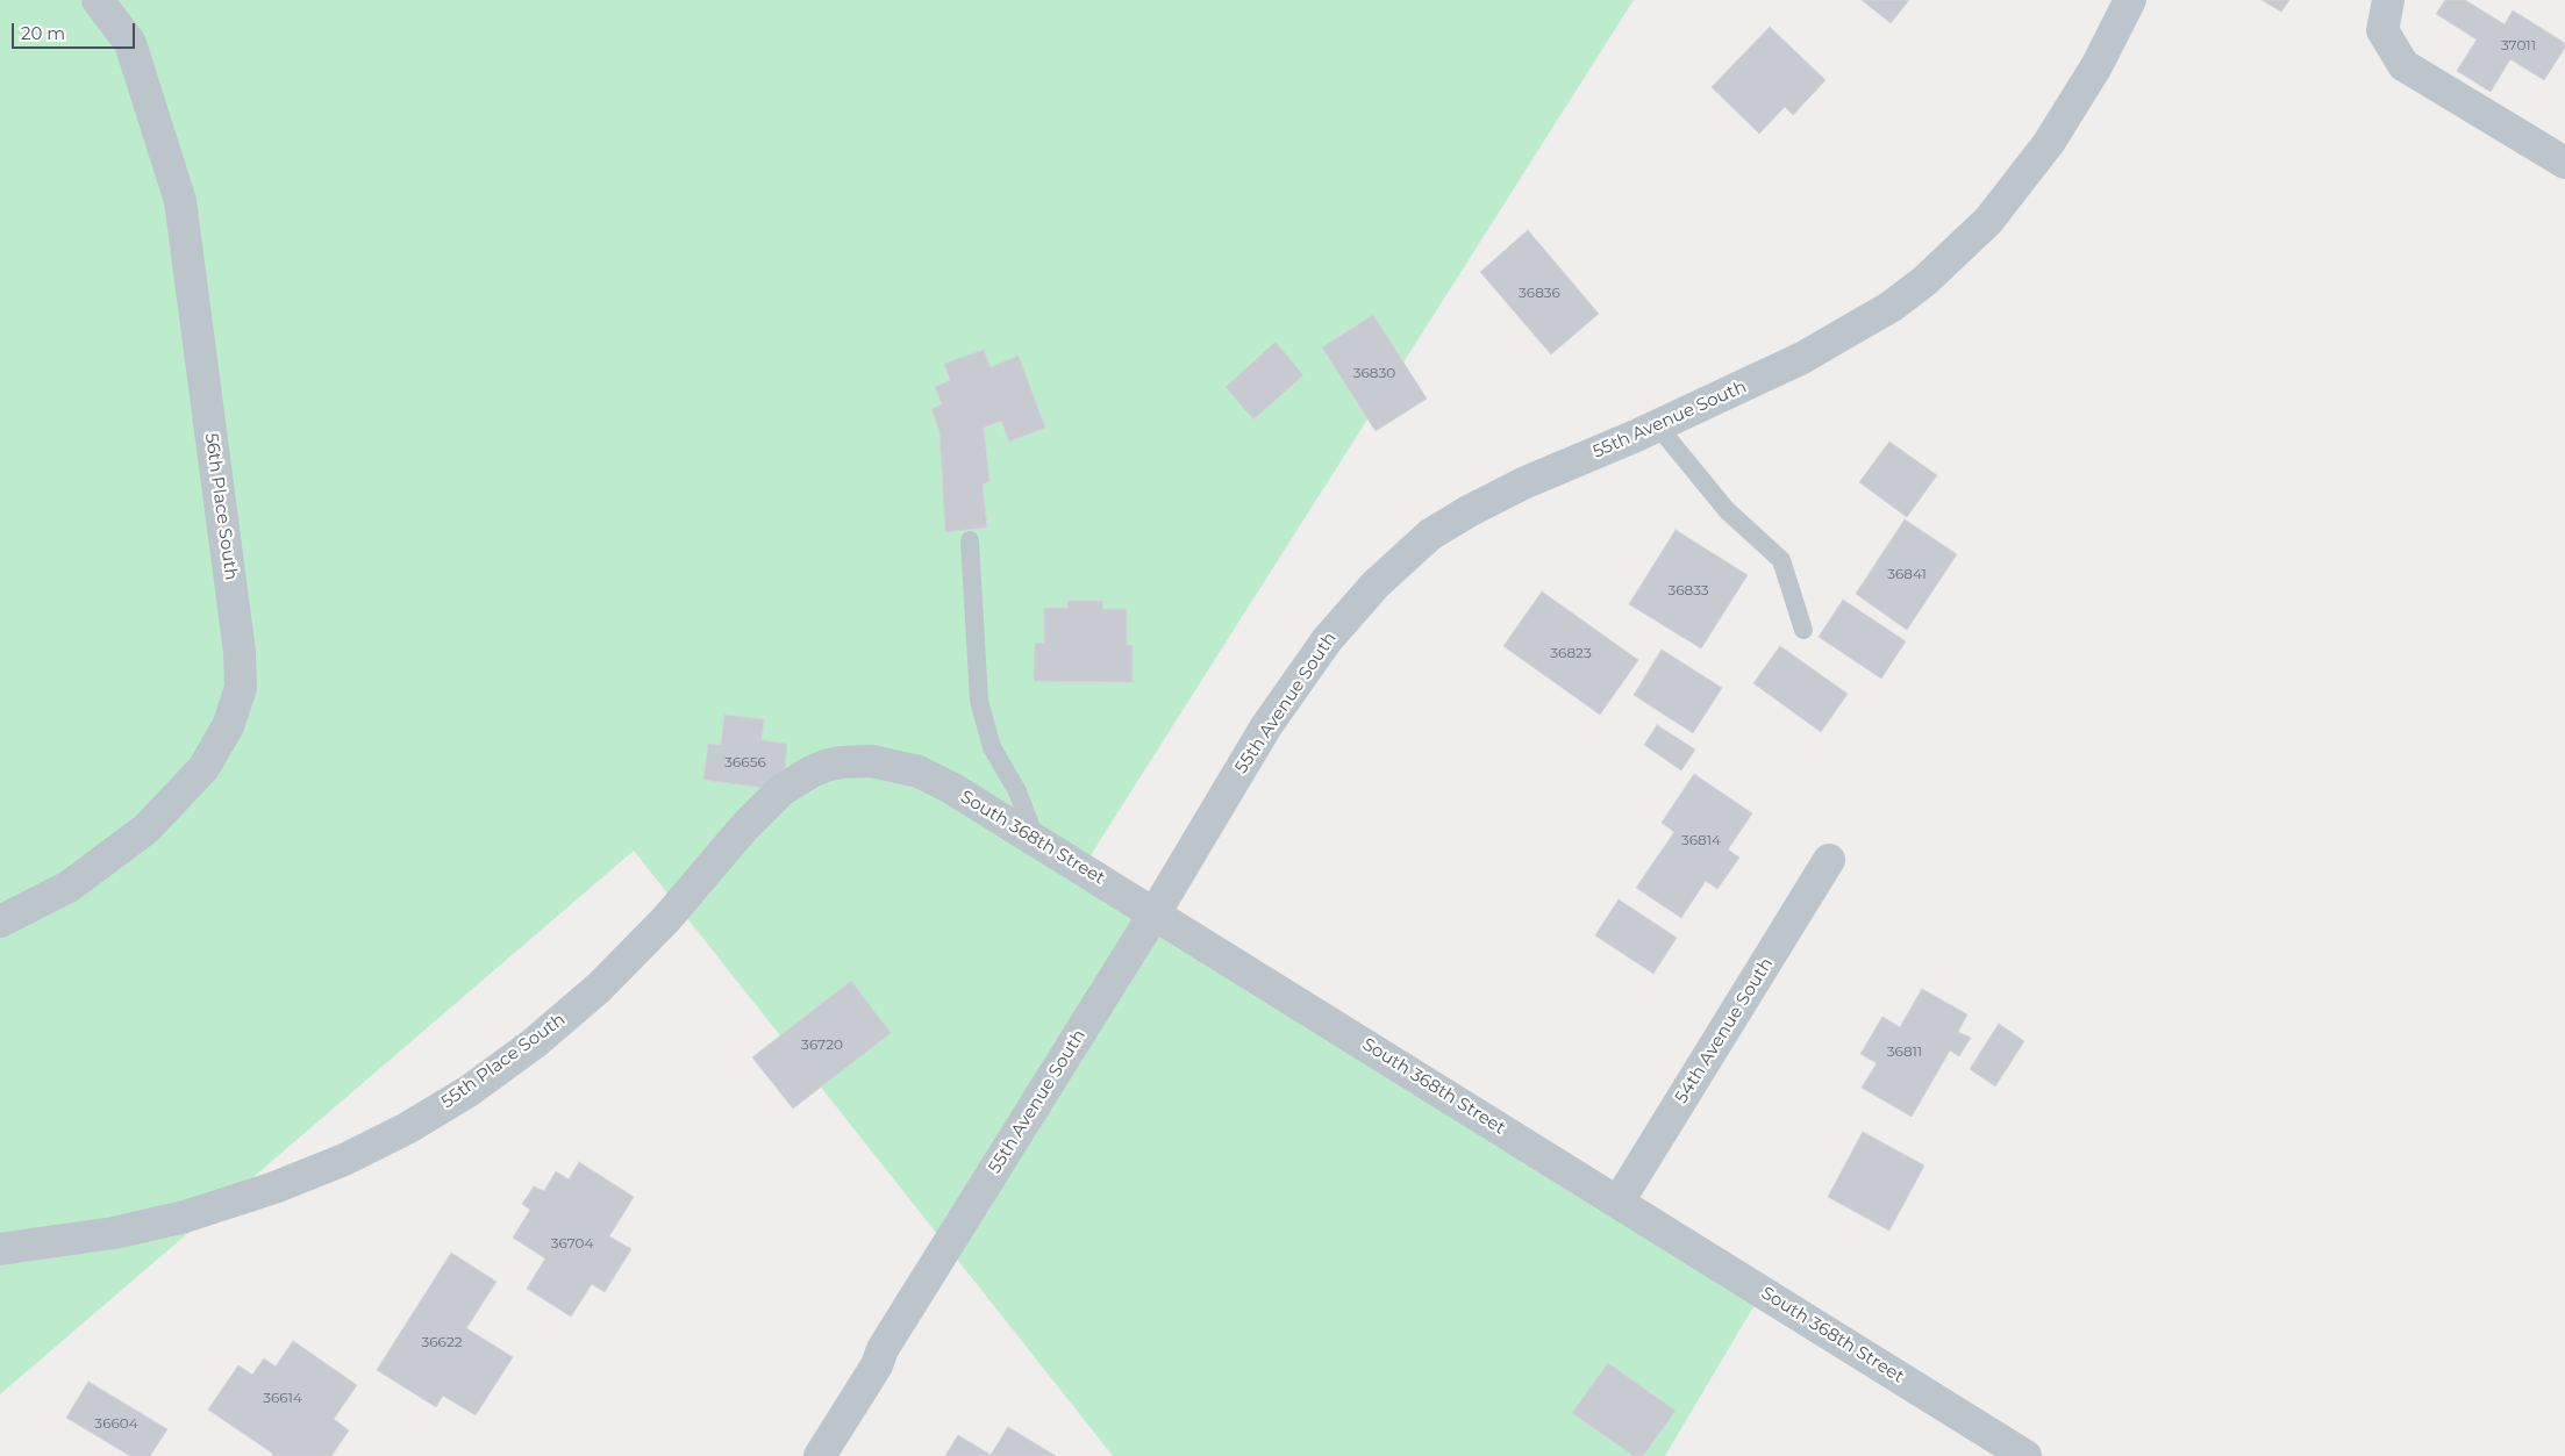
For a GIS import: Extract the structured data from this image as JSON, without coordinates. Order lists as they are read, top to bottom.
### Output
{
  "streets": {
    "street": [
      "55th Avenue South",
      "56th Place South",
      "South 368th Street",
      "54th Avenue South",
      "55th Place South"
    ]
  },
  "crossings": [
    ["55th Avenue South", "South 368th Street"],
    ["South 368th Street", "54th Avenue South"],
    ["South 368th Street", "55th Place South"]
  ],
  "house_numbers": [
    "37011",
    "36836",
    "36830",
    "36841",
    "36833",
    "36823",
    "36656",
    "36814",
    "36720",
    "36811",
    "36704",
    "36622",
    "36614",
    "36604"
  ],
  "scale_bar": "20 m"
}
